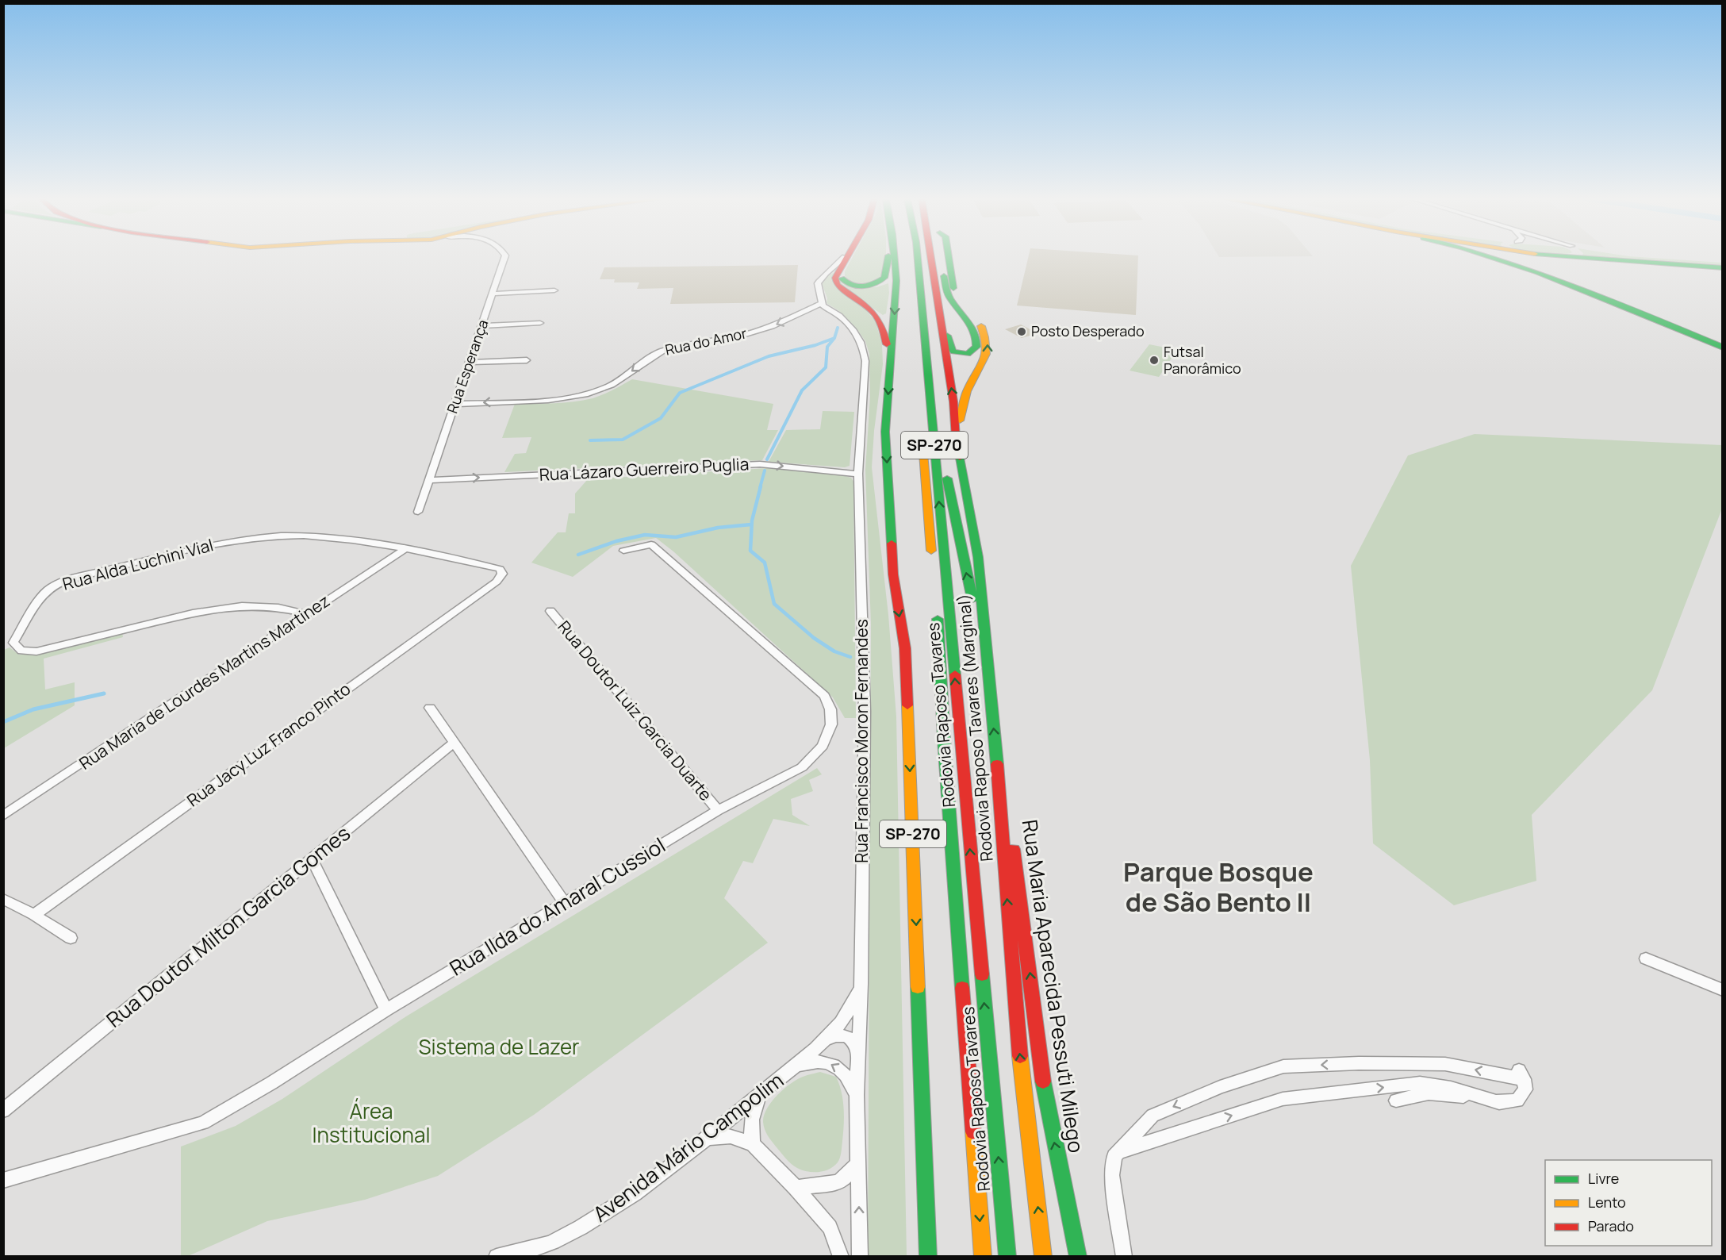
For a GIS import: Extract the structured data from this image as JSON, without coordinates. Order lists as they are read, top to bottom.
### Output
{
  "streets": {
    "main road": [
      "SP-270",
      "Rodovia Raposo Tavares",
      "Rodovia Raposo Tavares (Marginal)",
      "Rua Maria Aparecida Pessuti Milego"
    ],
    "street": [
      "Rua do Amor",
      "Rua Esperança",
      "Rua Lázaro Guerreiro Puglia",
      "Rua Alda Luchini Vial",
      "Rua Maria de Lourdes Martins Martinez",
      "Rua Doutor Luiz Garcia Duarte",
      "Rua Francisco Moron Fernandes",
      "Rua Jacy Luz Franco Pinto",
      "Rua Ilda do Amaral Cussiol",
      "Rua Doutor Milton Garcia Gomes",
      "Avenida Mário Campolim"
    ]
  },
  "crossings": [
    ["Rua do Amor", "Rua Esperança"],
    ["Rua do Amor", "Rua Francisco Moron Fernandes"],
    ["Rua Esperança", "Rua Lázaro Guerreiro Puglia"],
    ["Rua Lázaro Guerreiro Puglia", "Rua Francisco Moron Fernandes"],
    ["Rua Alda Luchini Vial", "Rua Maria de Lourdes Martins Martinez"],
    ["Rua Alda Luchini Vial", "Rua Jacy Luz Franco Pinto"],
    ["Rua Doutor Luiz Garcia Duarte", "Rua Ilda do Amaral Cussiol"],
    ["Rodovia Raposo Tavares (Marginal)", "Rua Maria Aparecida Pessuti Milego"],
    ["Rua Francisco Moron Fernandes", "Avenida Mário Campolim"]
  ],
  "one_way": ["Rua do Amor", "Rua Lázaro Guerreiro Puglia", "Rua Maria Aparecida Pessuti Milego"],
  "districts": ["Parque Bosque de São Bento II"],
  "parks": ["Sistema de Lazer", "Área Institucional"],
  "places": ["Posto Desperado", "Futsal Panorâmico"],
  "legend": ["Livre", "Lento", "Parado"]
}
